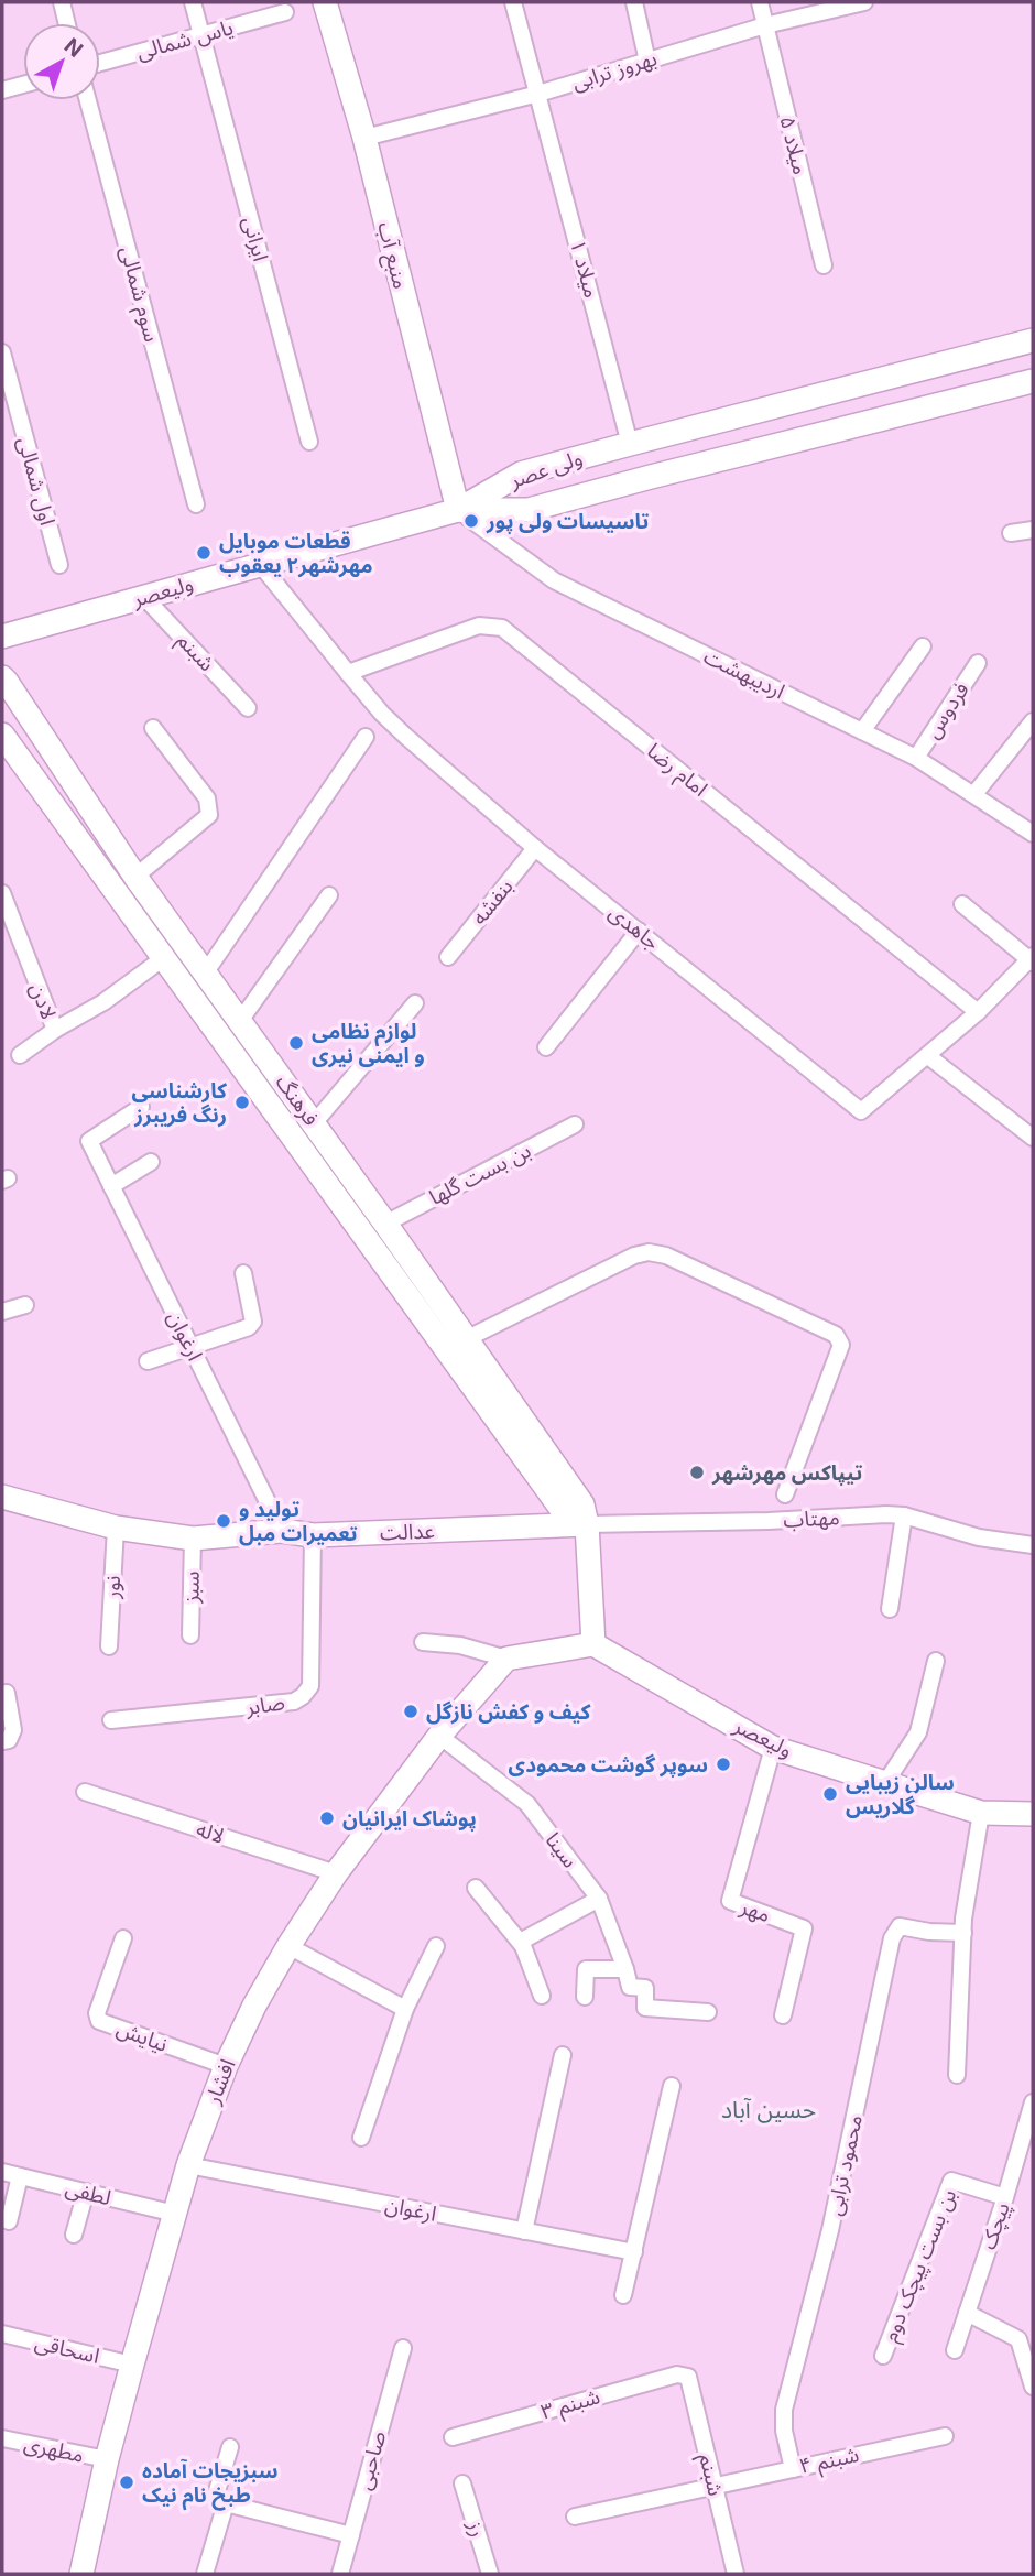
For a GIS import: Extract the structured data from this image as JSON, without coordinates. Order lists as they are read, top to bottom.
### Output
{
  "streets": {
    "street": [
      "یاس شمالی",
      "بهروز ترابی",
      "میلاد ۵",
      "ایرانی",
      "منبع آب",
      "میلاد ۱",
      "سوم شمالی",
      "ولی عصر",
      "اول شمالی",
      "ولیعصر",
      "شبنم",
      "اردیبهشت",
      "فردوس",
      "امام رضا",
      "بنفشه",
      "جاهدی",
      "لادن",
      "فرهنگ",
      "بن بست گلها",
      "ارغوان",
      "مهتاب",
      "عدالت",
      "نور",
      "سبز",
      "صابر",
      "لاله",
      "سینا",
      "مهر",
      "نیایش",
      "افشار",
      "محمود ترابی",
      "لطفی",
      "پیچک",
      "بن بست پیچک دوم",
      "اسحاقی",
      "شبنم ۳",
      "مطهری",
      "صاحبی",
      "شبنم ۴",
      "رز"
    ]
  },
  "crossings": [
    ["یاس شمالی", "ایرانی"],
    ["بهروز ترابی", "میلاد ۵"],
    ["بهروز ترابی", "منبع آب"],
    ["بهروز ترابی", "میلاد ۱"],
    ["منبع آب", "ولی عصر"],
    ["منبع آب", "ولیعصر"],
    ["منبع آب", "اردیبهشت"],
    ["میلاد ۱", "ولی عصر"],
    ["ولی عصر", "ولیعصر"],
    ["ولی عصر", "اردیبهشت"],
    ["ولیعصر", "شبنم"],
    ["ولیعصر", "اردیبهشت"],
    ["ولیعصر", "جاهدی"],
    ["ولیعصر", "فرهنگ"],
    ["ولیعصر", "مهر"],
    ["شبنم", "شبنم ۳"],
    ["شبنم", "شبنم ۴"],
    ["اردیبهشت", "فردوس"],
    ["امام رضا", "جاهدی"],
    ["بنفشه", "جاهدی"],
    ["لادن", "فرهنگ"],
    ["فرهنگ", "بن بست گلها"],
    ["فرهنگ", "مهتاب"],
    ["فرهنگ", "عدالت"],
    ["ارغوان", "عدالت"],
    ["ارغوان", "افشار"],
    ["مهتاب", "عدالت"],
    ["عدالت", "نور"],
    ["عدالت", "سبز"],
    ["عدالت", "صابر"],
    ["لاله", "افشار"],
    ["سینا", "افشار"],
    ["نیایش", "افشار"],
    ["افشار", "لطفی"],
    ["افشار", "اسحاقی"],
    ["افشار", "مطهری"],
    ["محمود ترابی", "شبنم ۴"],
    ["پیچک", "بن بست پیچک دوم"]
  ],
  "districts": ["حسین آباد"],
  "places": [
    "تاسیسات ولی پور",
    "قطعات موبایل مهرشهر۲ یعقوب",
    "لوازم نظامی و ایمنی نیری",
    "کارشناسی رنگ فریبرز",
    "تیپاکس مهرشهر",
    "تولید و تعمیرات مبل",
    "کیف و کفش نازگل",
    "سوپر گوشت محمودی",
    "سالن زیبایی گلاریس",
    "پوشاک ایرانیان",
    "سبزیجات آماده طبخ نام نیک"
  ],
  "north": "top right"
}
